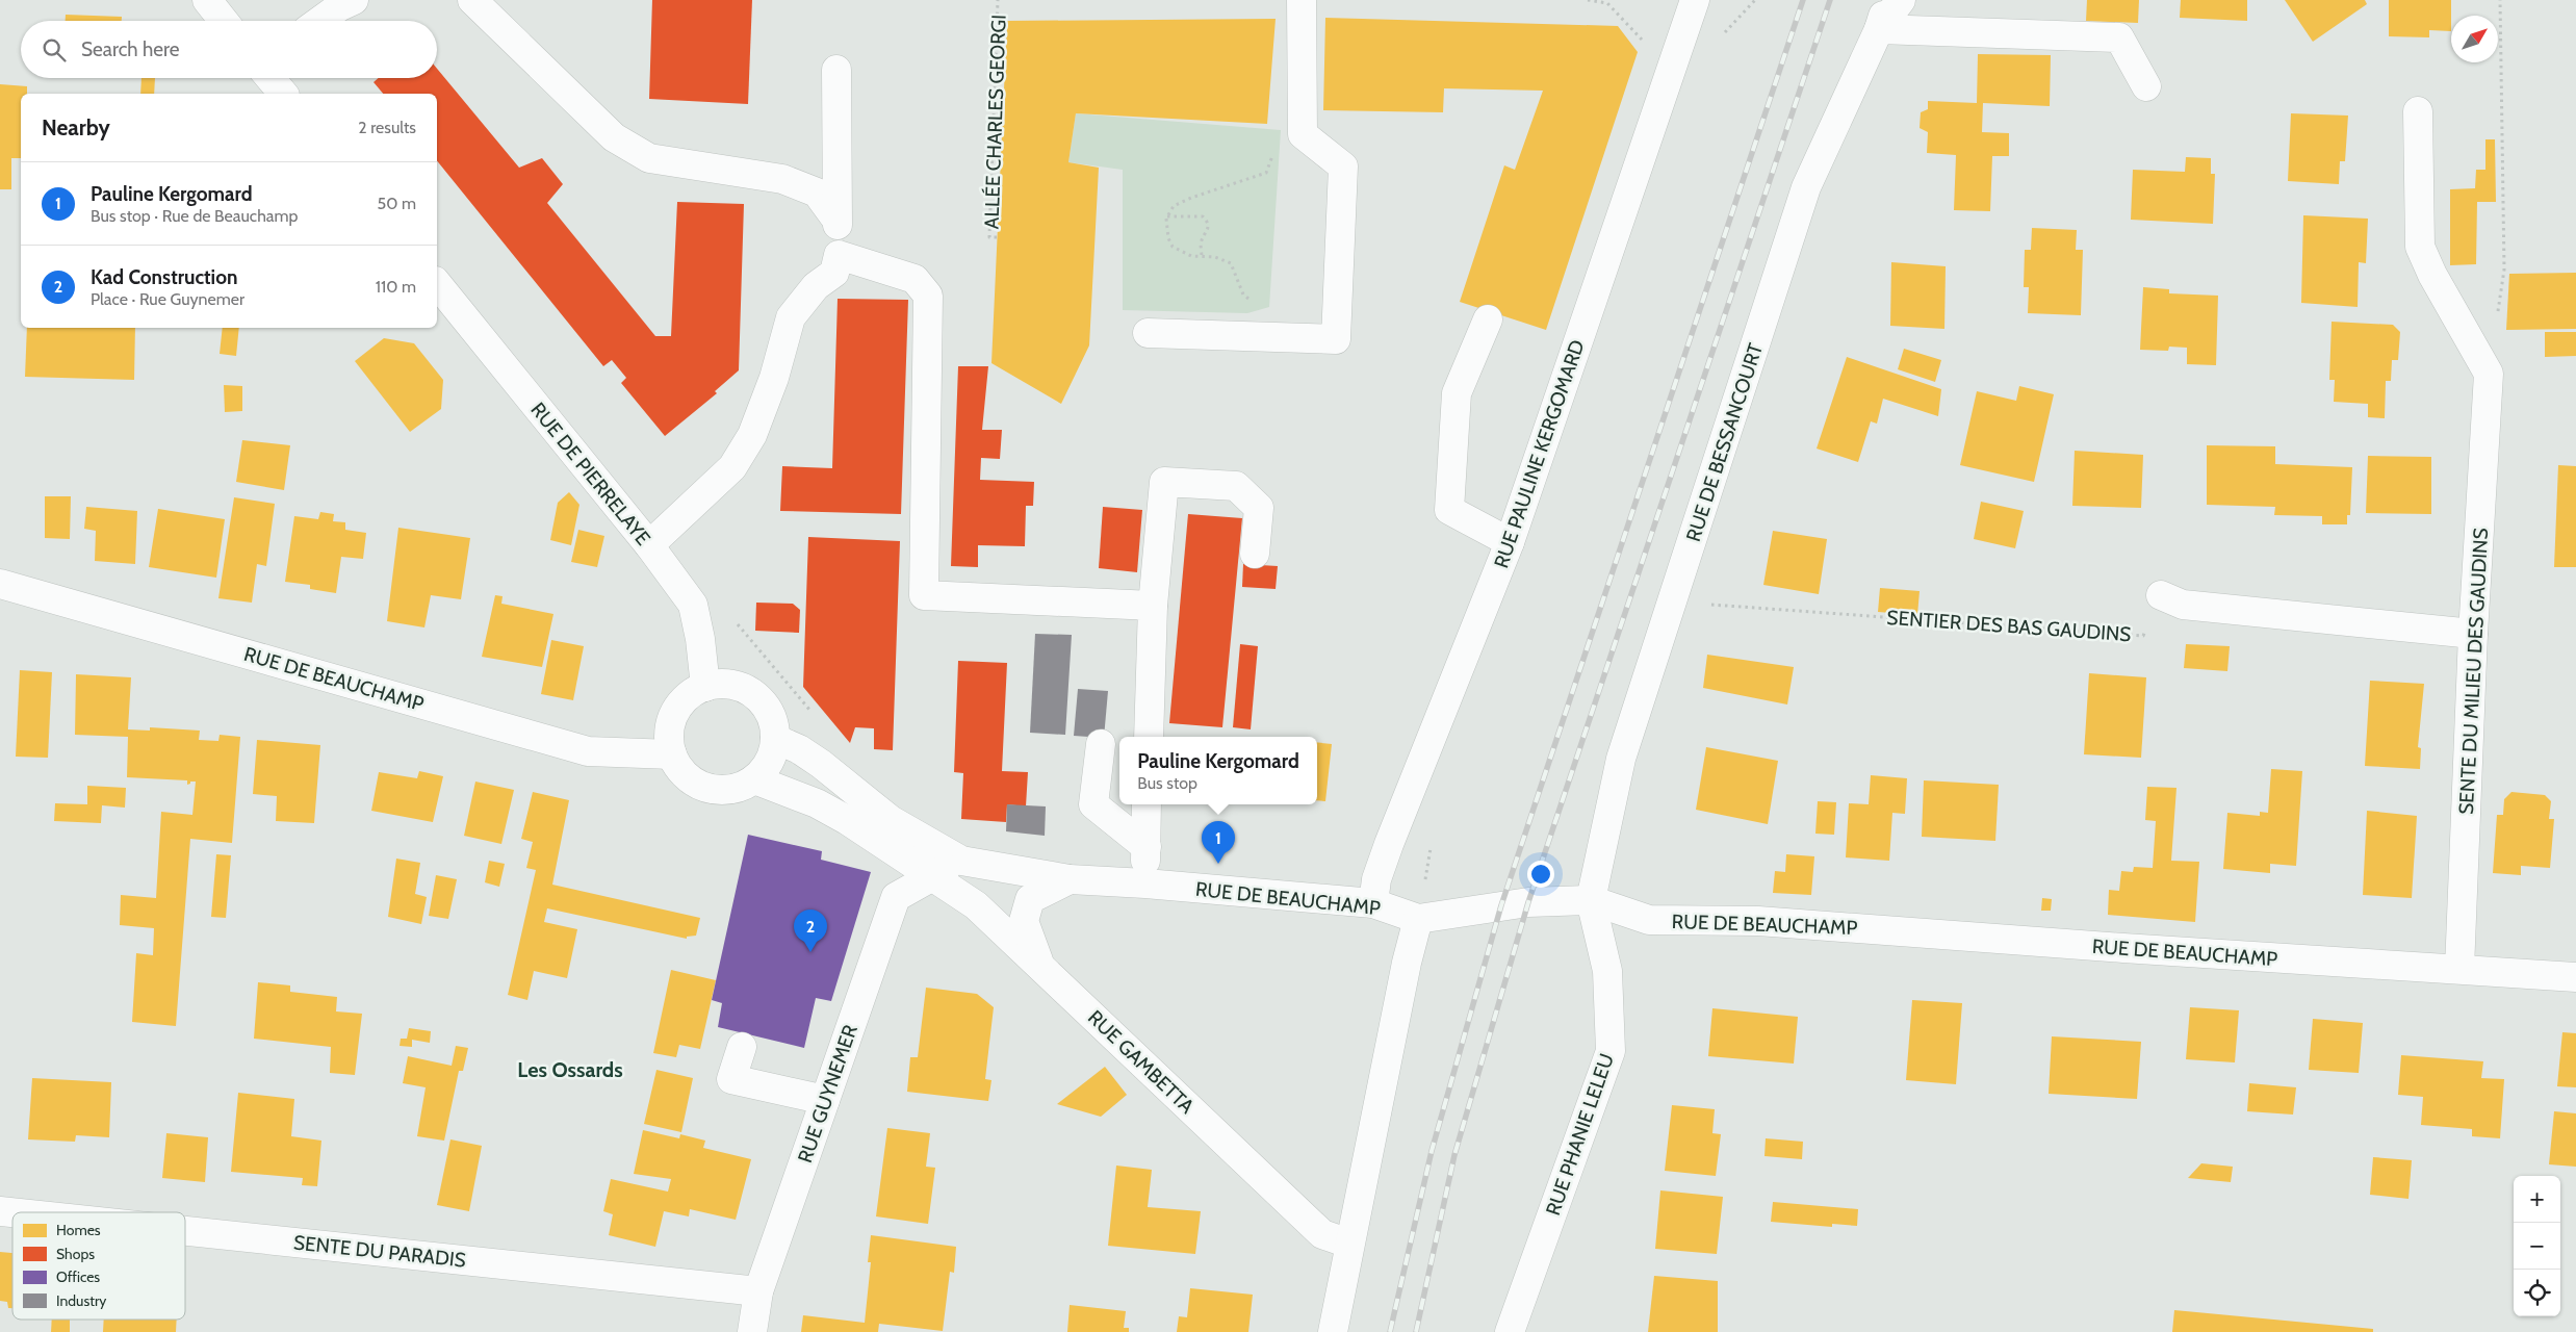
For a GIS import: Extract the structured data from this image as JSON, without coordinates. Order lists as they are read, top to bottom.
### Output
{
  "streets": {
    "street": [
      "RUE DE BESSANCOURT",
      "RUE PAULINE KERGOMARD",
      "RUE DE PIERRELAYE",
      "SENTE DU MILIEU DES GAUDINS",
      "RUE DE BEAUCHAMP",
      "RUE GAMBETTA",
      "RUE GUYNEMER",
      "RUE PHANIE LELEU",
      "SENTE DU PARADIS"
    ],
    "path": ["ALLÉE CHARLES GEORGI", "SENTIER DES BAS GAUDINS"]
  },
  "crossings": [
    ["RUE DE BESSANCOURT", "SENTIER DES BAS GAUDINS"],
    ["RUE DE BESSANCOURT", "RUE DE BEAUCHAMP"],
    ["RUE DE BESSANCOURT", "RUE PHANIE LELEU"],
    ["RUE PAULINE KERGOMARD", "RUE DE BEAUCHAMP"],
    ["RUE DE PIERRELAYE", "RUE DE BEAUCHAMP"],
    ["SENTE DU MILIEU DES GAUDINS", "RUE DE BEAUCHAMP"],
    ["RUE DE BEAUCHAMP", "RUE PHANIE LELEU"],
    ["RUE GAMBETTA", "RUE GUYNEMER"],
    ["RUE GUYNEMER", "SENTE DU PARADIS"]
  ],
  "districts": ["Les Ossards"],
  "legend": [
    "Homes",
    "Shops",
    "Offices",
    "Industry"
  ],
  "north": "top right",
  "page": {
    "search": "Search here",
    "heading": ["Nearby", "2 results"],
    "list": [
      {
        "mark": "1",
        "name": "Pauline Kergomard",
        "note": "Bus stop · Rue de Beauchamp",
        "value": "50 m"
      },
      {
        "mark": "2",
        "name": "Kad Construction",
        "note": "Place · Rue Guynemer",
        "value": "110 m"
      }
    ],
    "popup": ["Pauline Kergomard", "Bus stop"],
    "pins": ["1", "2"],
    "map_buttons": ["+", "−"]
  }
}
